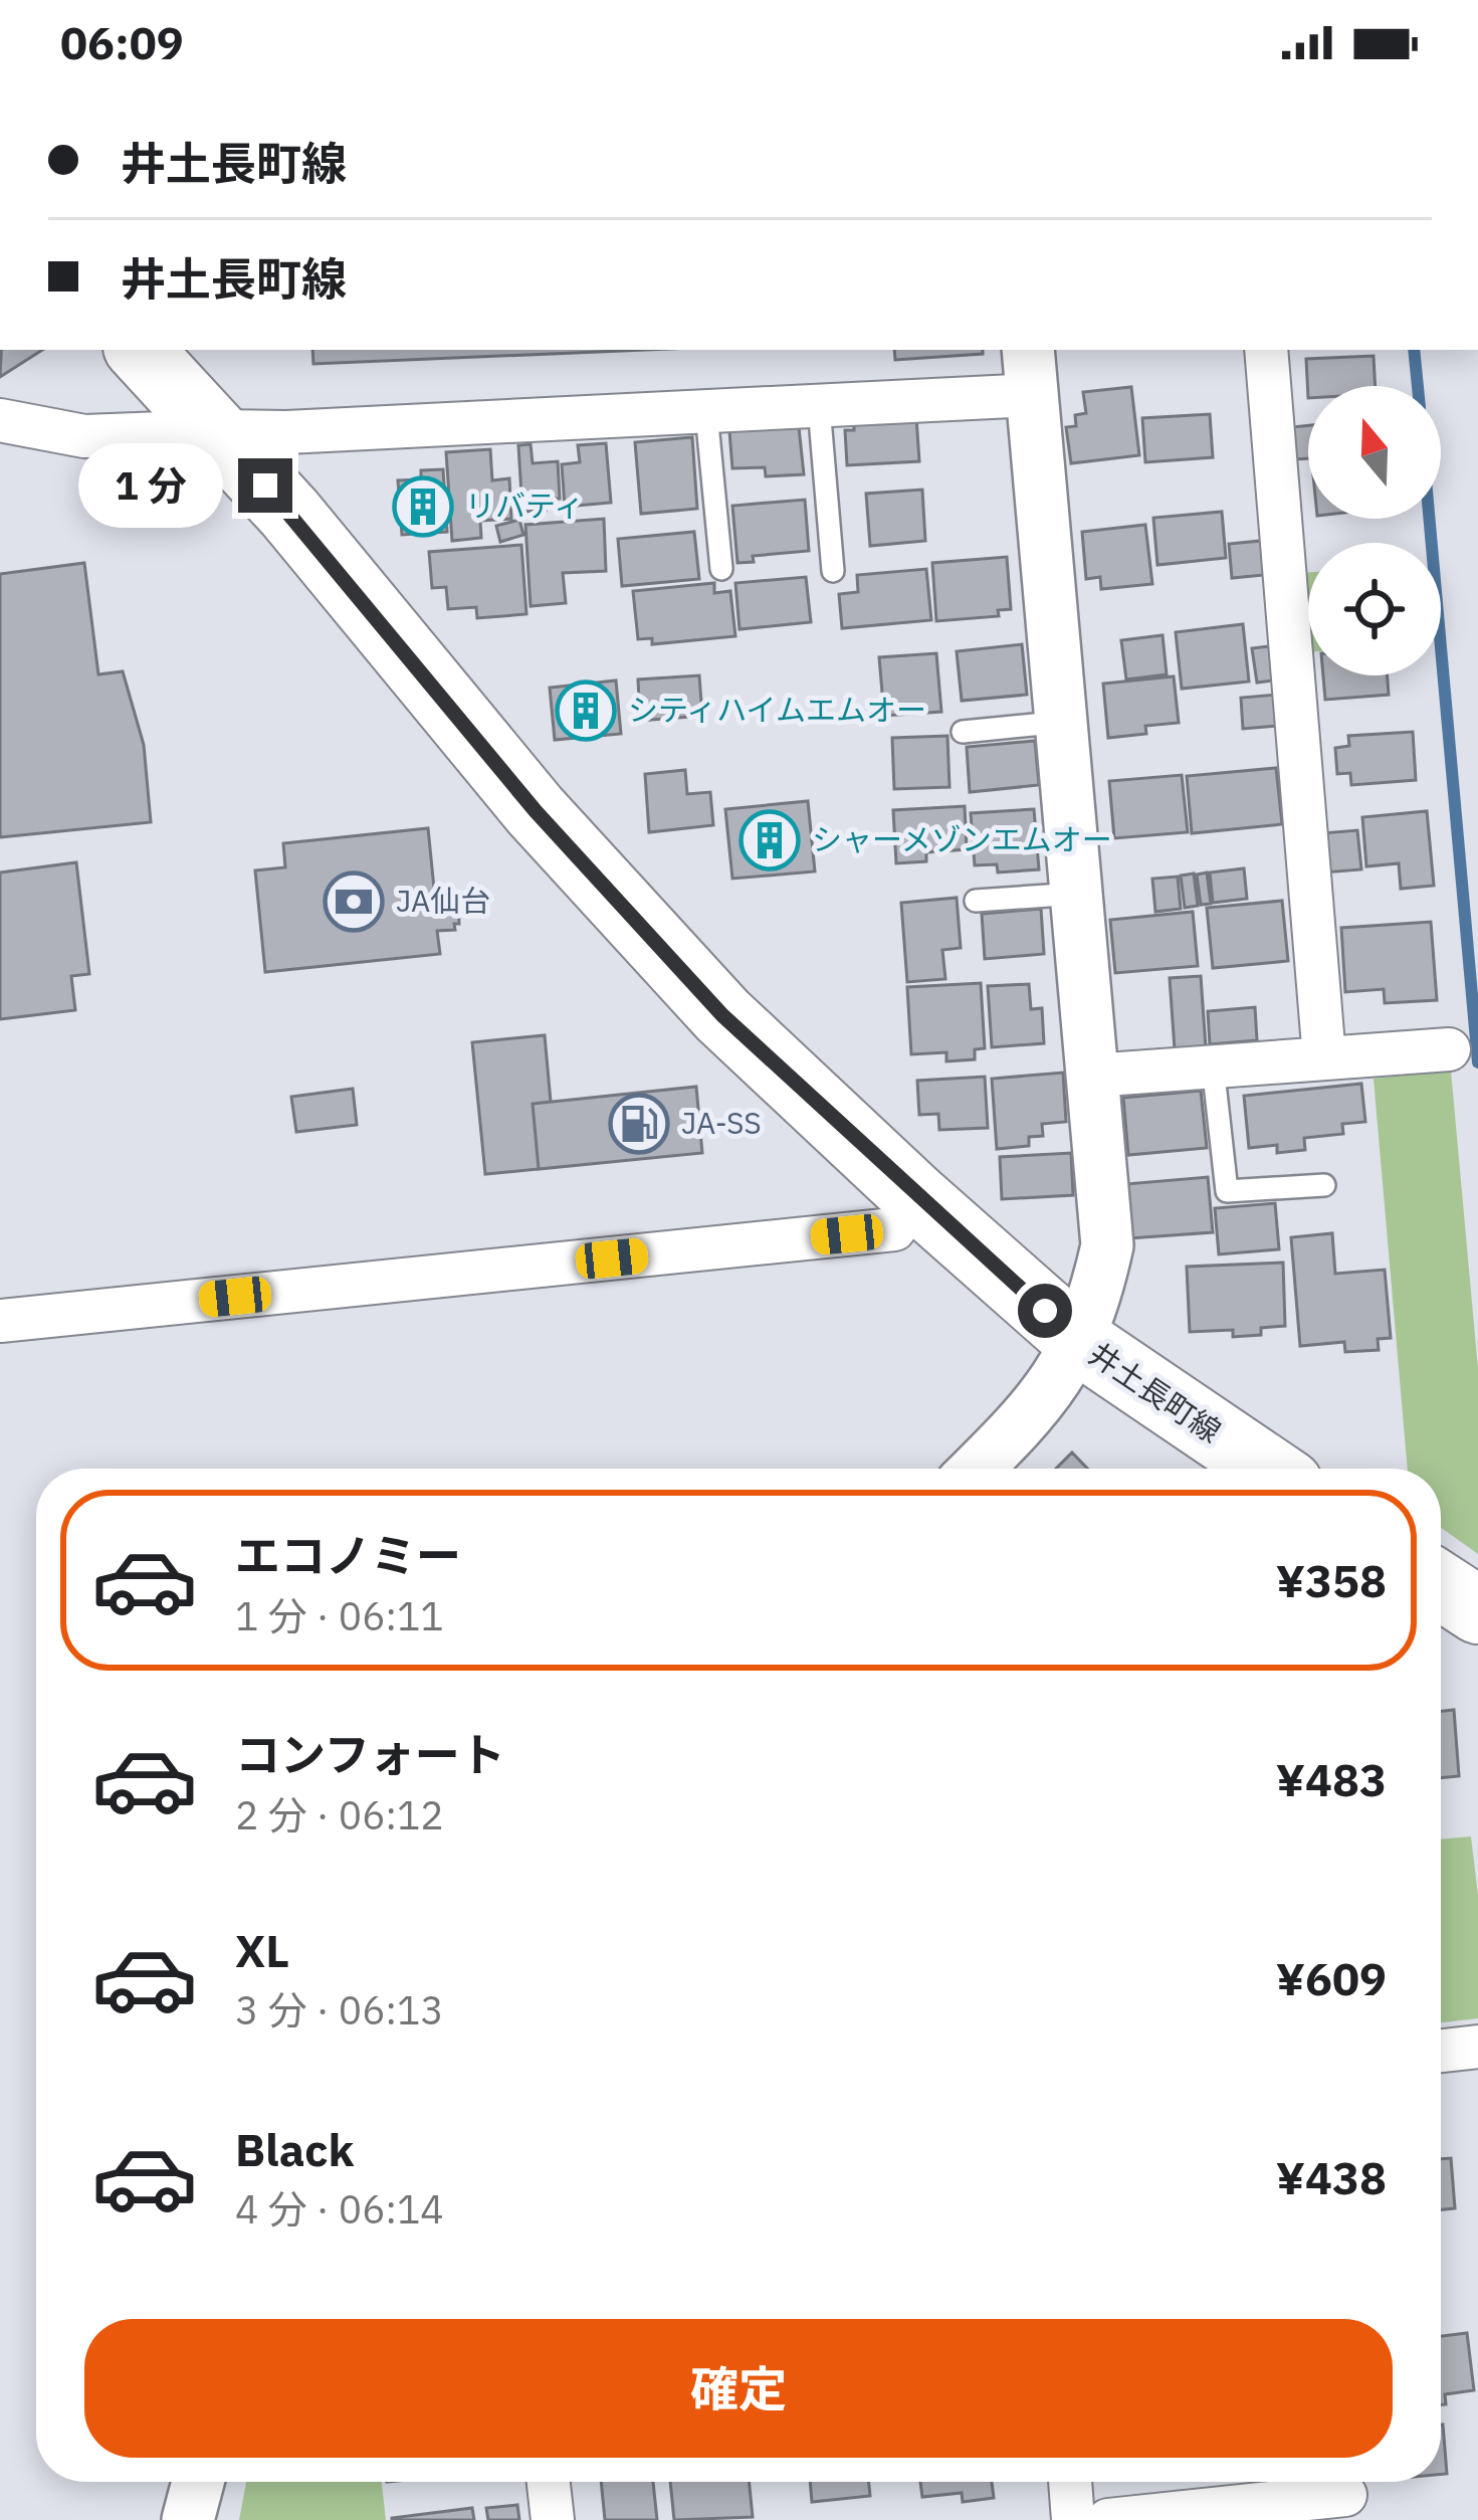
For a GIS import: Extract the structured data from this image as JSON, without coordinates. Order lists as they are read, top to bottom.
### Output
{
  "streets": {
    "main road": ["井土長町線"]
  },
  "places": {
    "building": ["リバティ", "シティハイムエムオー", "シャーメゾンエムオー"],
    "bank": ["JA仙台"],
    "fuel station": ["JA-SS"]
  },
  "north": "top",
  "page": {
    "status": "06:09",
    "banner": ["井土長町線", "井土長町線"],
    "bubble": "1 分",
    "list": [
      {
        "name": "エコノミー",
        "note": "1 分 · 06:11",
        "value": "¥358"
      },
      {
        "name": "コンフォート",
        "note": "2 分 · 06:12",
        "value": "¥483"
      },
      {
        "name": "XL",
        "note": "3 分 · 06:13",
        "value": "¥609"
      },
      {
        "name": "Black",
        "note": "4 分 · 06:14",
        "value": "¥438"
      }
    ],
    "buttons": "確定"
  }
}
